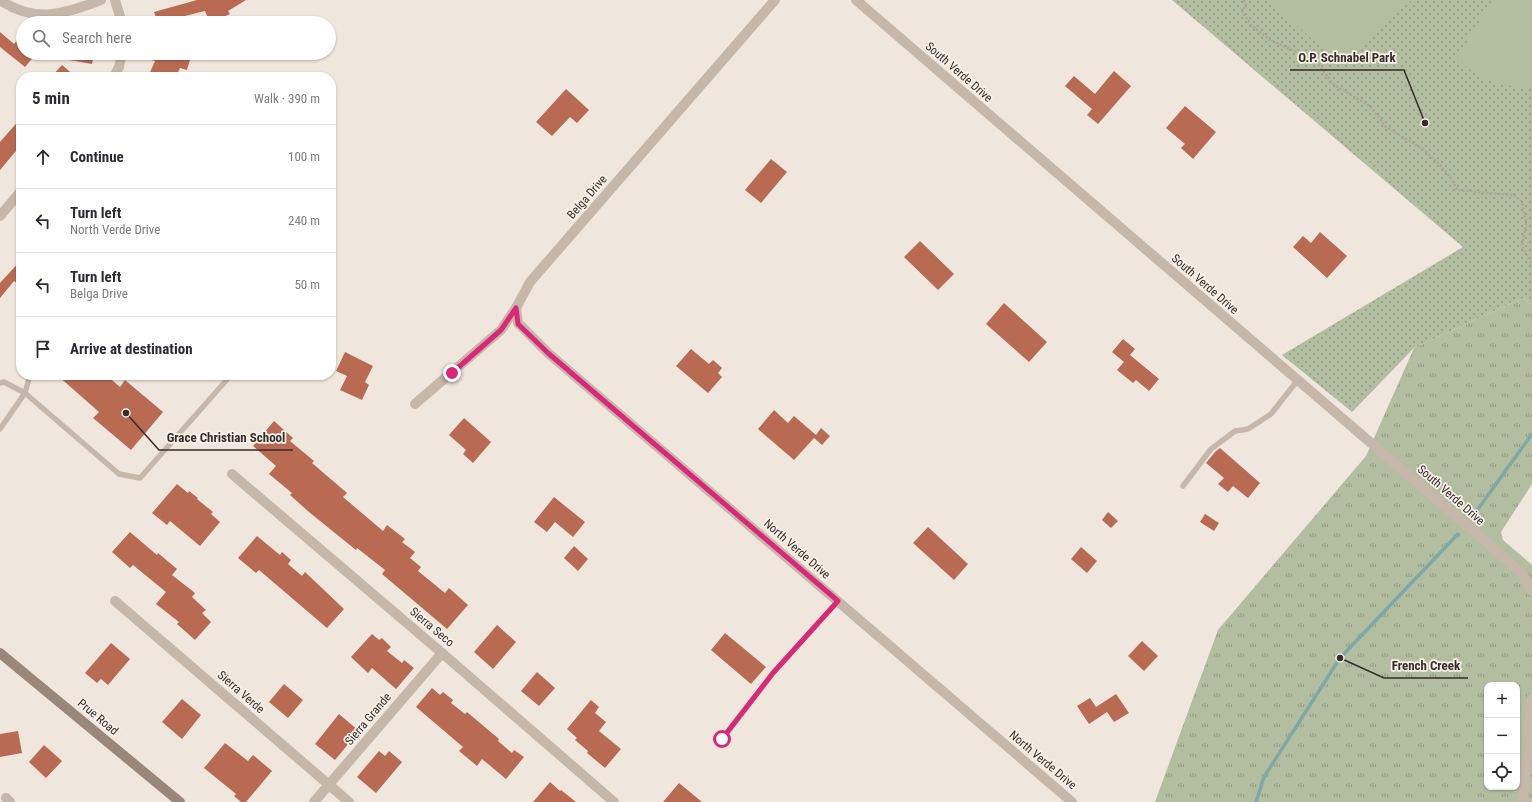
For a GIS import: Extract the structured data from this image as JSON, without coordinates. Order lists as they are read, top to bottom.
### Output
{
  "streets": {
    "main road": ["Prue Road"],
    "street": [
      "South Verde Drive",
      "Belga Drive",
      "North Verde Drive",
      "Sierra Seco",
      "Sierra Verde",
      "Sierra Grande"
    ]
  },
  "crossings": [
    ["Belga Drive", "North Verde Drive"],
    ["Sierra Seco", "Sierra Grande"],
    ["Sierra Verde", "Sierra Grande"]
  ],
  "places": ["O.P. Schnabel Park", "Grace Christian School", "French Creek"],
  "page": {
    "search": "Search here",
    "heading": ["5 min", "Walk · 390 m"],
    "list": [
      ["Continue", "100 m"],
      ["Turn left", "North Verde Drive", "240 m"],
      ["Turn left", "Belga Drive", "50 m"],
      "Arrive at destination"
    ],
    "map_buttons": ["+", "−"]
  }
}
